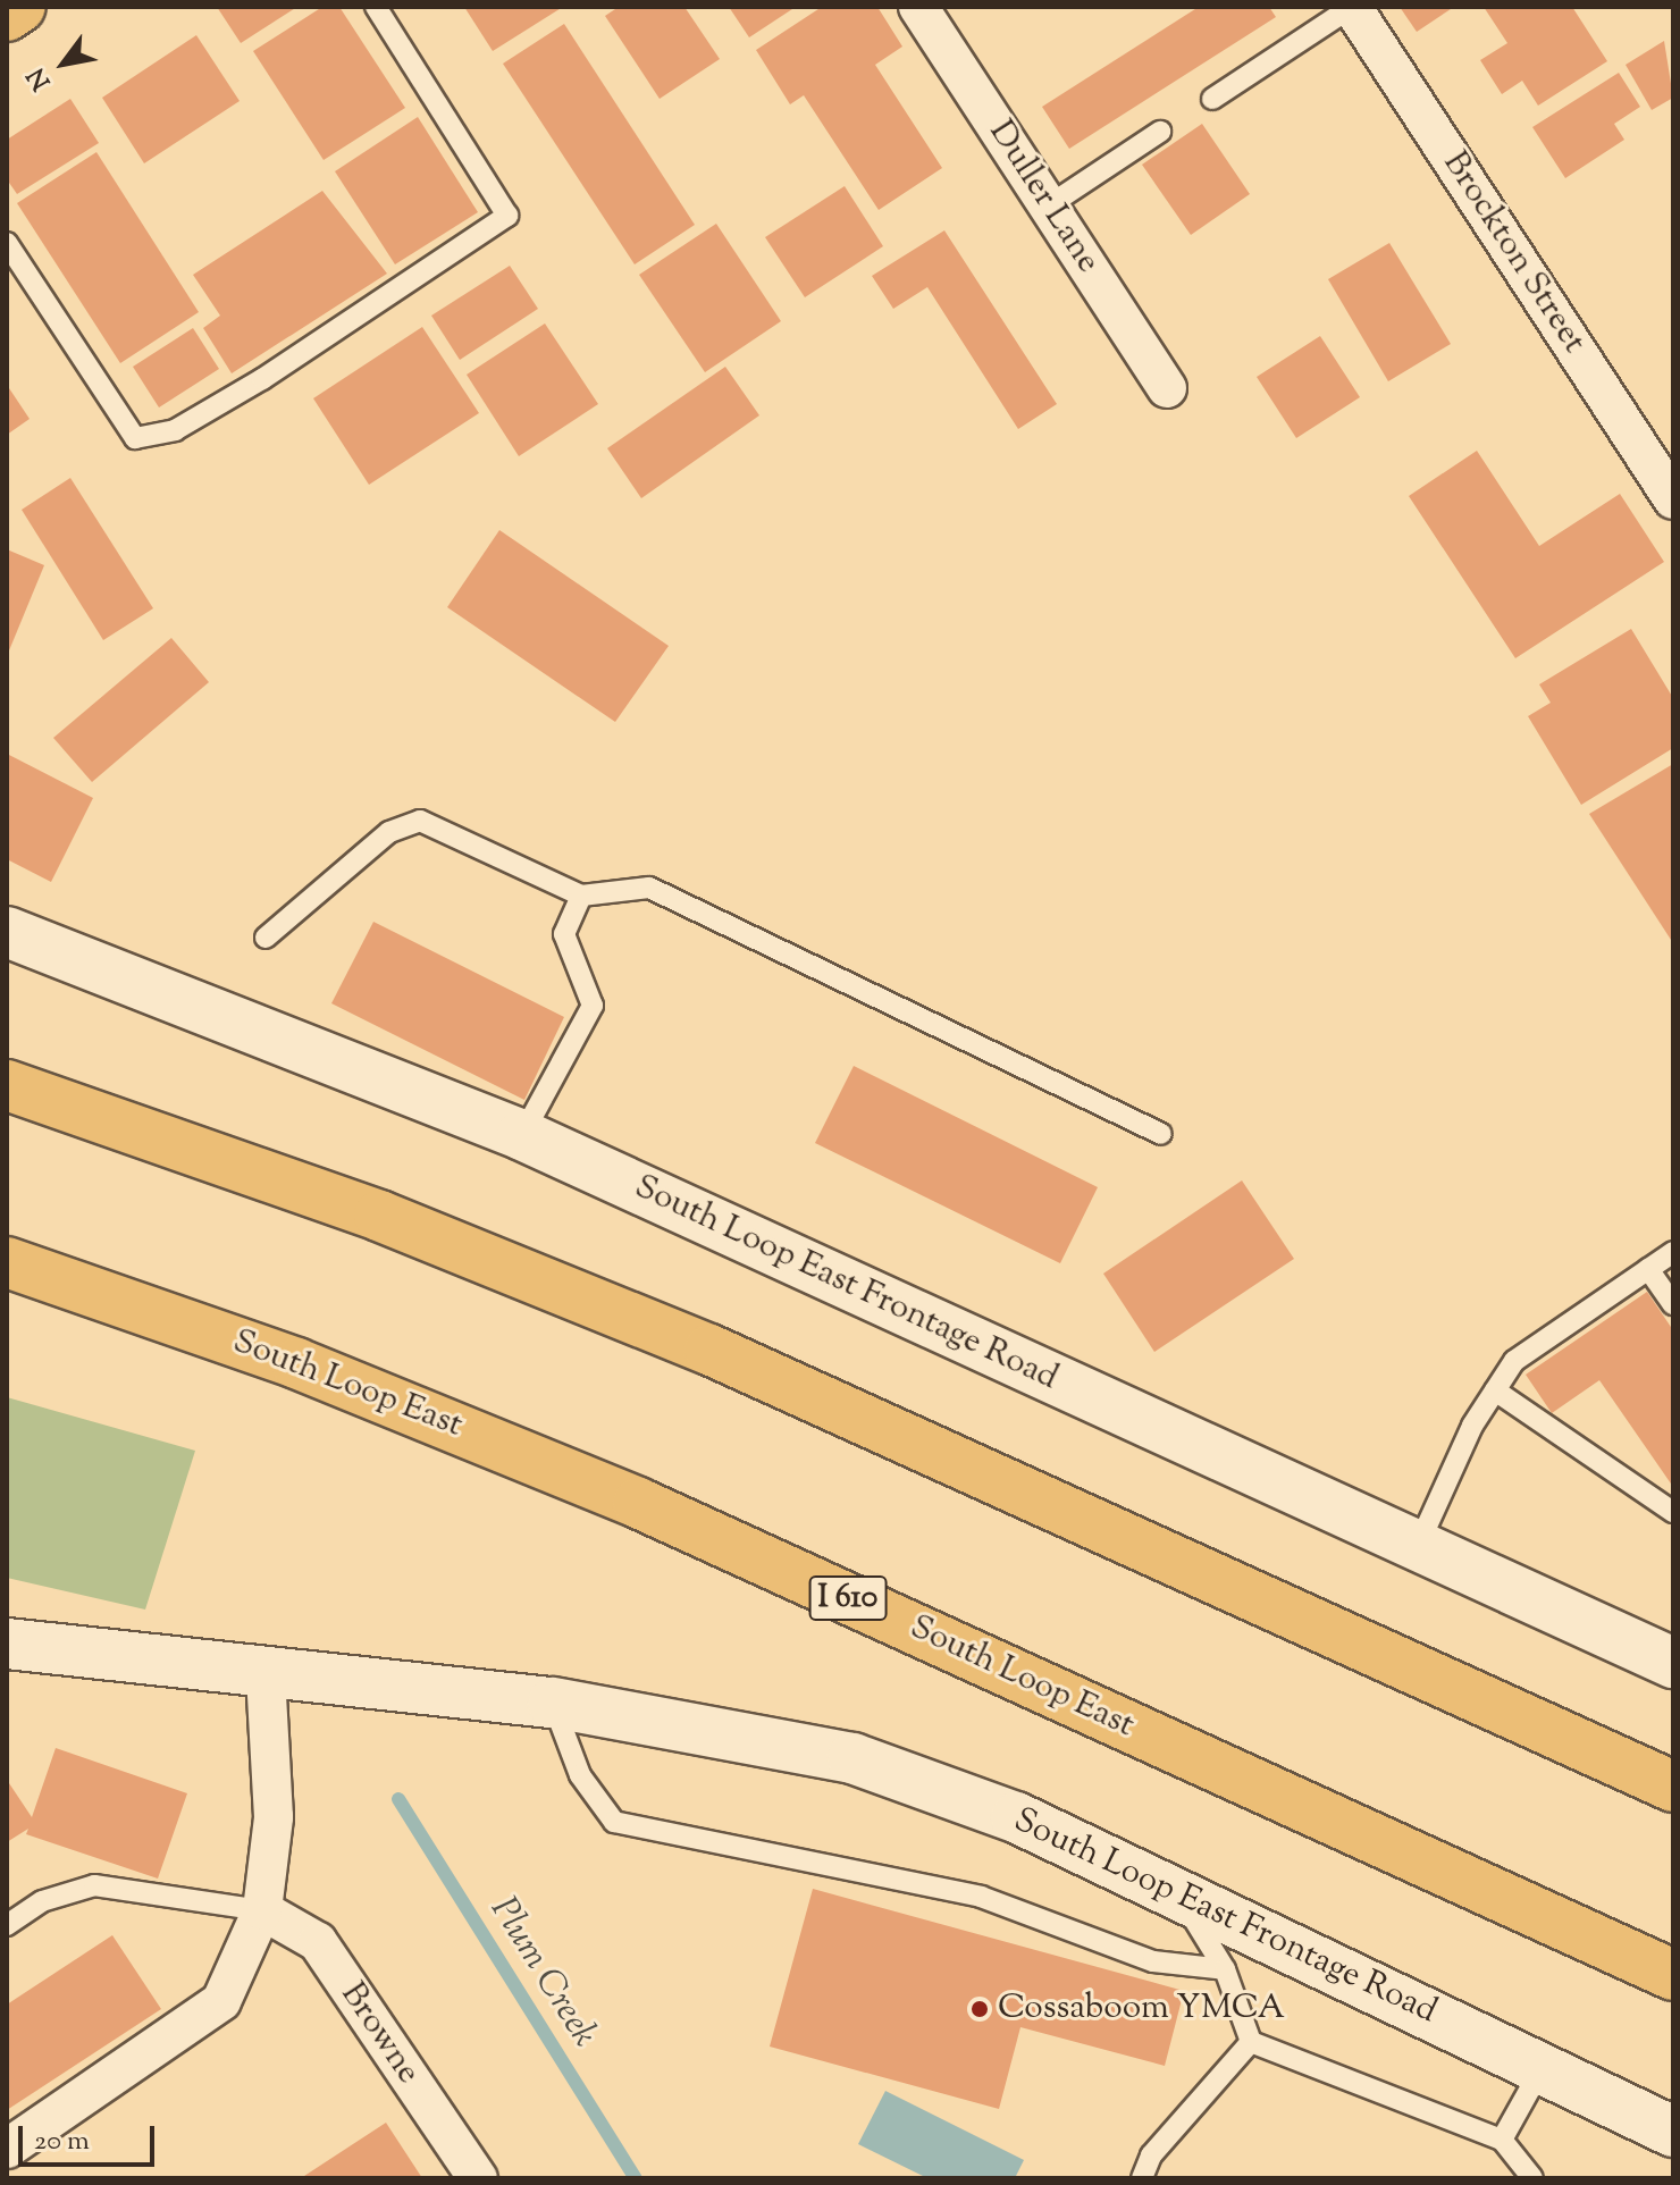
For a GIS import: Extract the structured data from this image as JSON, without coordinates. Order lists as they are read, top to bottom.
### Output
{
  "streets": {
    "main road": ["South Loop East Frontage Road", "South Loop East", "I 610"],
    "street": ["Duller Lane", "Brockton Street", "Browne"]
  },
  "water": ["Plum Creek"],
  "places": ["Cossaboom YMCA"],
  "scale_bar": "20 m",
  "north": "bottom left"
}
